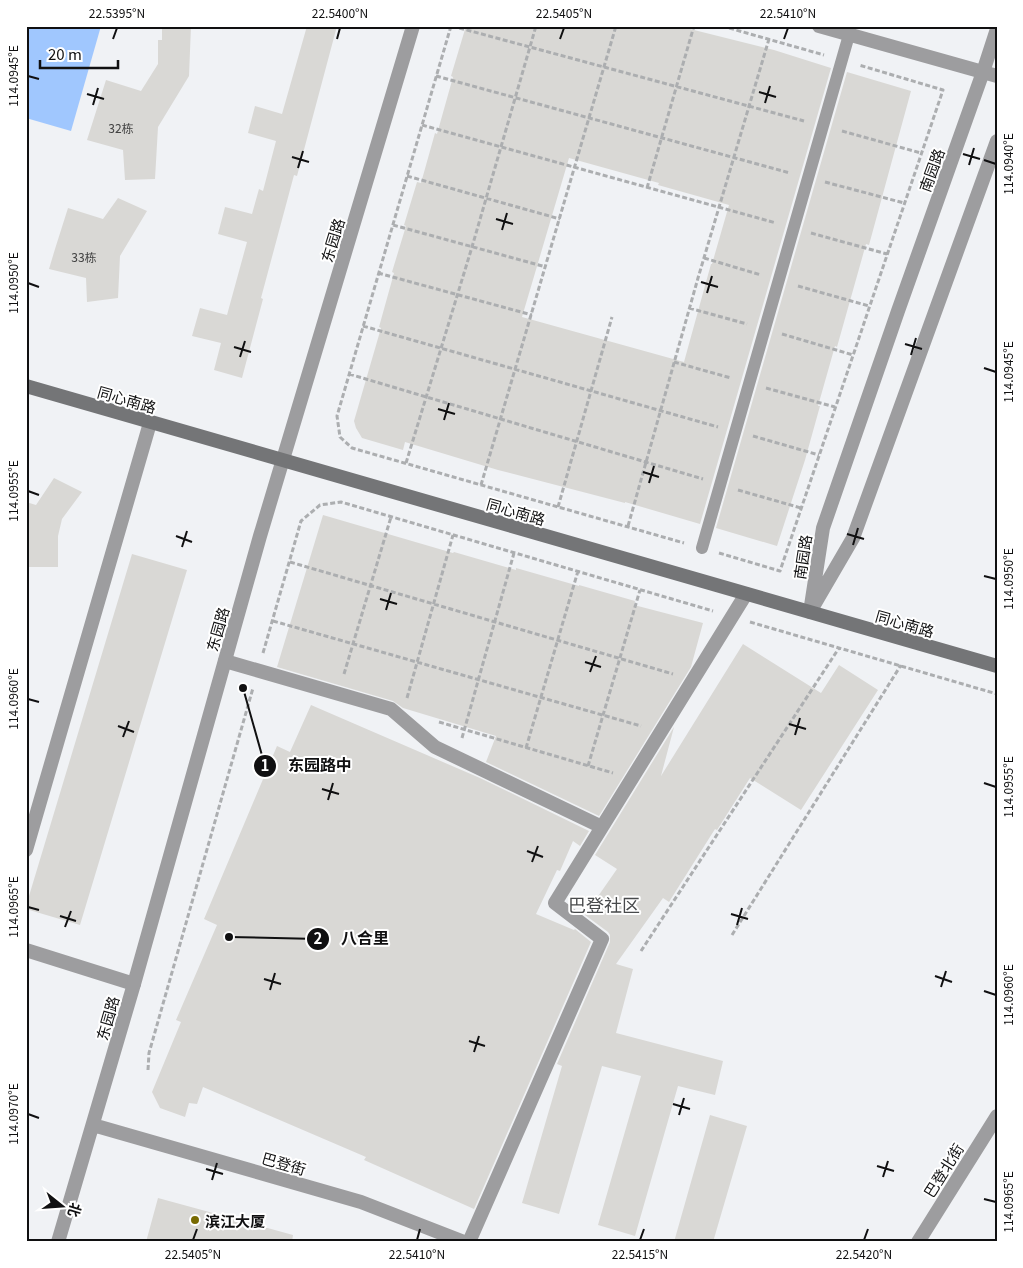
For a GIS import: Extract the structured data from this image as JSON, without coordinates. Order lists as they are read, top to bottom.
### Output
{
  "streets": {
    "main road": ["同心南路"],
    "street": [
      "南园路",
      "东园路",
      "巴登街",
      "巴登北街"
    ]
  },
  "crossings": [
    ["南园路", "同心南路"],
    ["东园路", "同心南路"],
    ["东园路", "巴登街"]
  ],
  "districts": ["巴登社区"],
  "places": ["东园路中", "八合里", "滨江大厦"],
  "house_numbers": ["32栋", "33栋"],
  "scale_bar": "20 m",
  "north": "right",
  "coordinates": [
    "22.5395°N",
    "22.5400°N",
    "22.5405°N",
    "22.5410°N",
    "114.0945°E",
    "114.0940°E",
    "114.0950°E",
    "114.0955°E",
    "114.0960°E",
    "114.0965°E",
    "114.0970°E",
    "22.5415°N",
    "22.5420°N"
  ]
}
